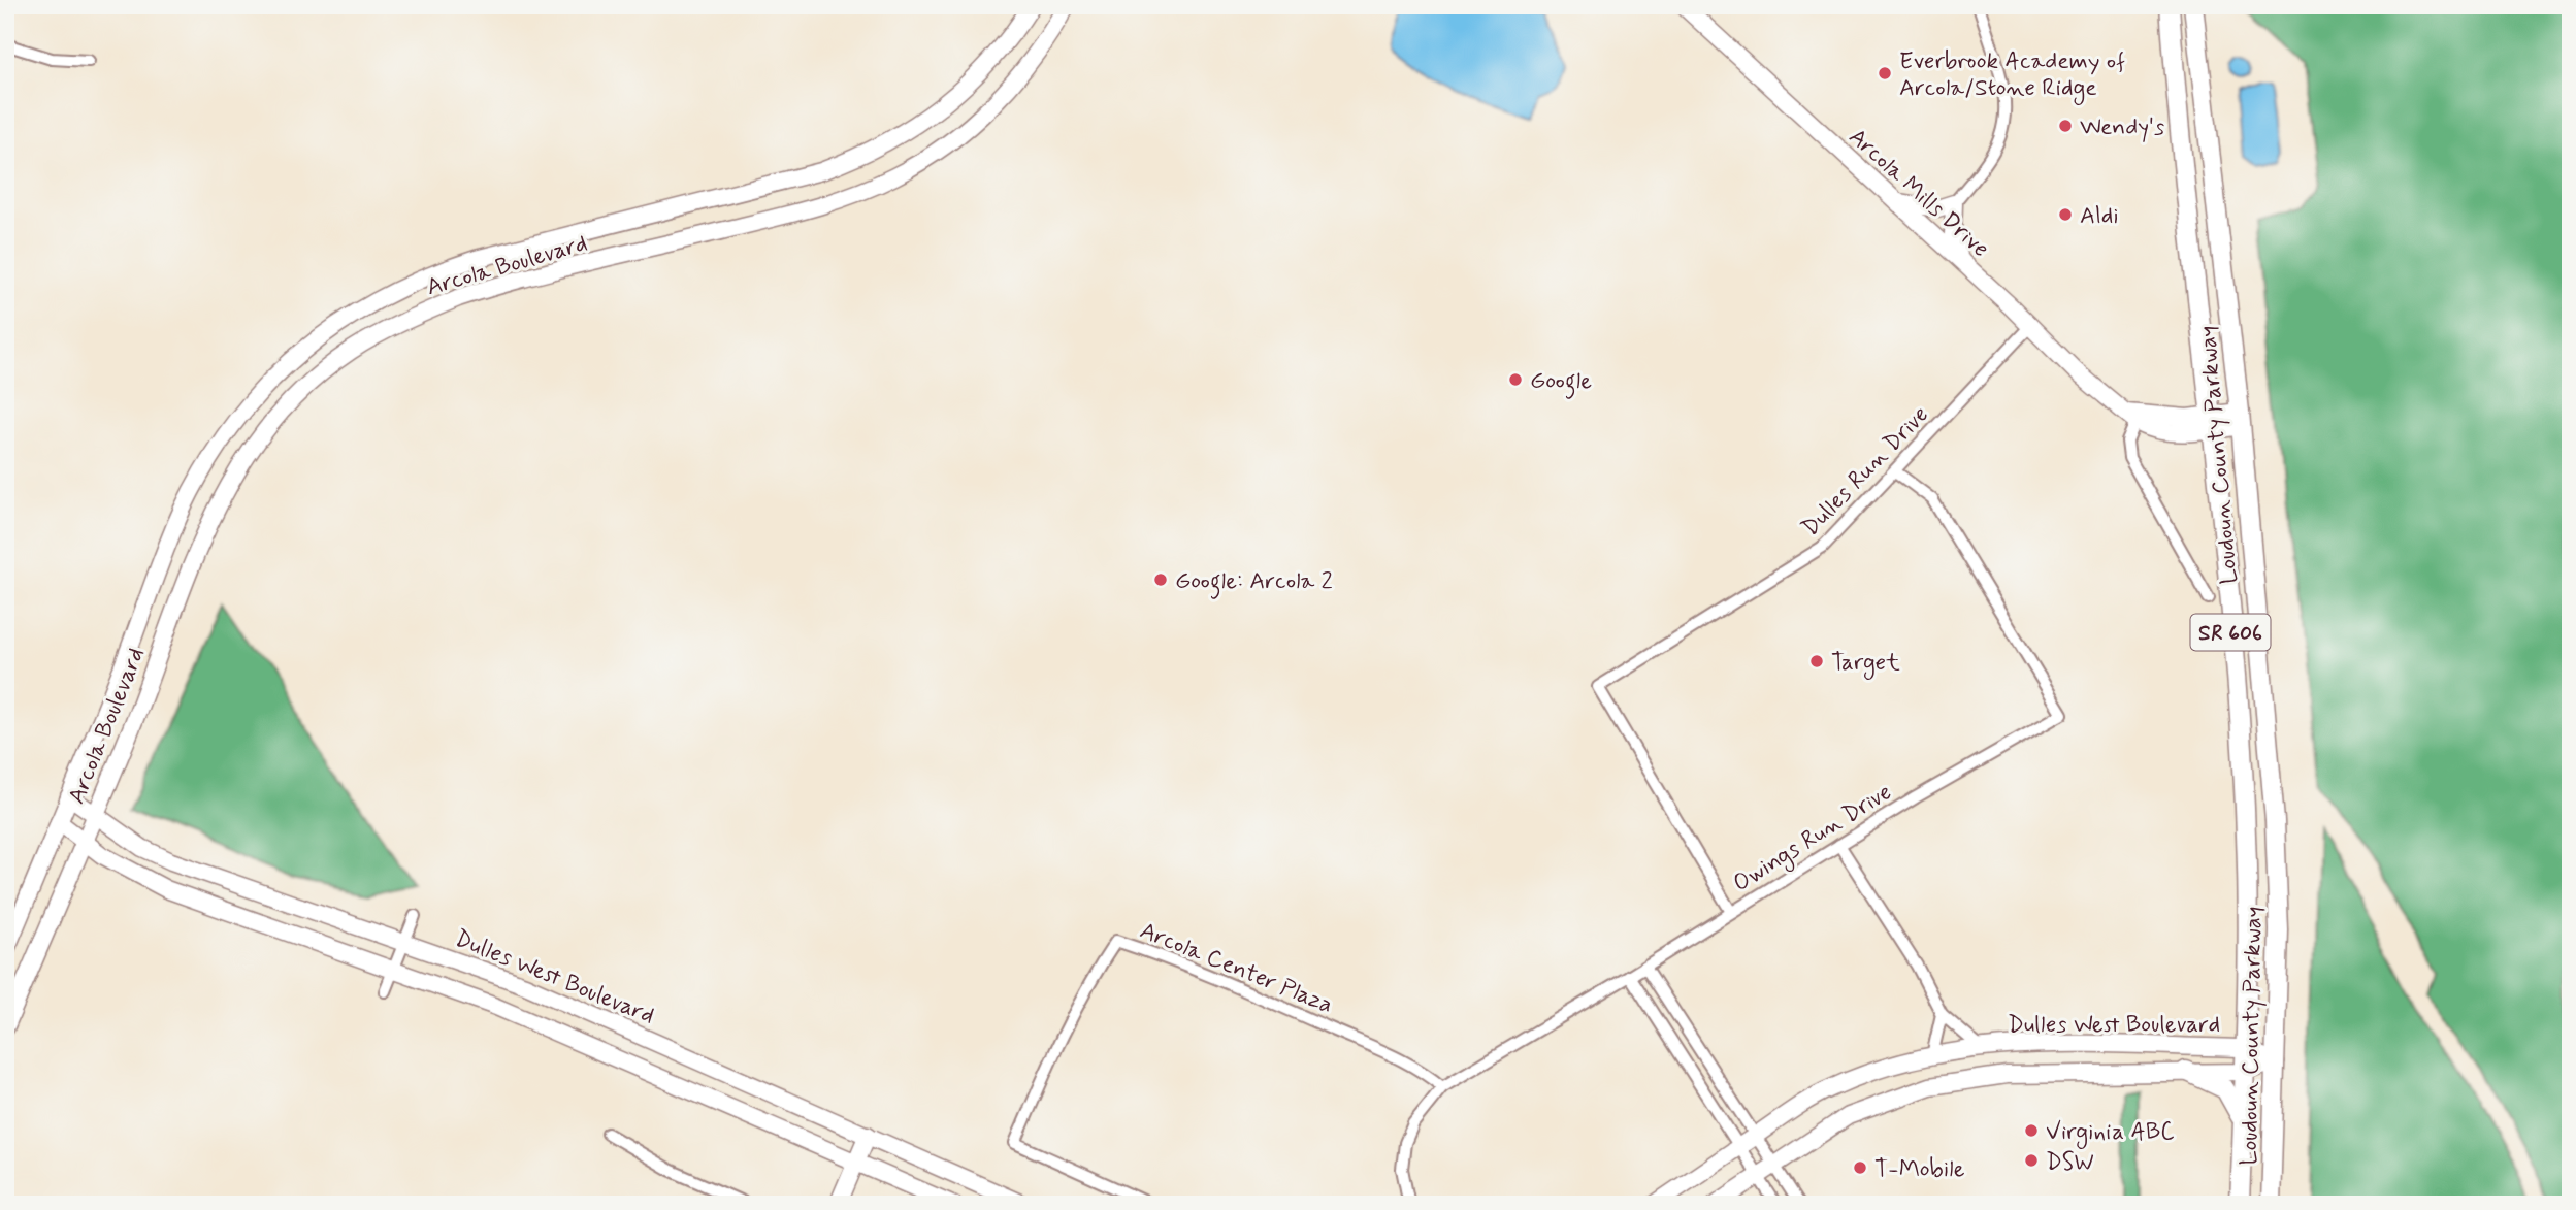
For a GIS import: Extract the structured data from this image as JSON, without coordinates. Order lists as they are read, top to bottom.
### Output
{
  "streets": {
    "main road": ["Loudoun County Parkway", "SR 606"],
    "street": [
      "Arcola Mills Drive",
      "Arcola Boulevard",
      "Dulles Run Drive",
      "Owings Run Drive",
      "Arcola Center Plaza",
      "Dulles West Boulevard"
    ]
  },
  "crossings": [
    ["Arcola Mills Drive", "Loudoun County Parkway"],
    ["Arcola Mills Drive", "Dulles Run Drive"],
    ["Arcola Boulevard", "Dulles West Boulevard"],
    ["Loudoun County Parkway", "Dulles West Boulevard"],
    ["Dulles Run Drive", "Owings Run Drive"],
    ["Owings Run Drive", "Arcola Center Plaza"]
  ],
  "places": [
    "Everbrook Academy of Arcola/Stone Ridge",
    "Wendy's",
    "Aldi",
    "Google",
    "Google: Arcola 2",
    "Target",
    "Virginia ABC",
    "DSW",
    "T-Mobile"
  ]
}
